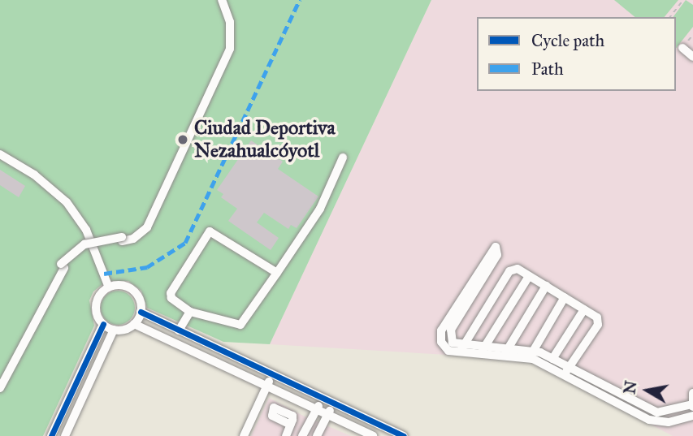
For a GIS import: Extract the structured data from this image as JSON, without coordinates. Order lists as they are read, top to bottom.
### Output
{
  "places": ["Ciudad Deportiva Nezahualcóyotl"],
  "legend": ["Cycle path", "Path"],
  "north": "left"
}
